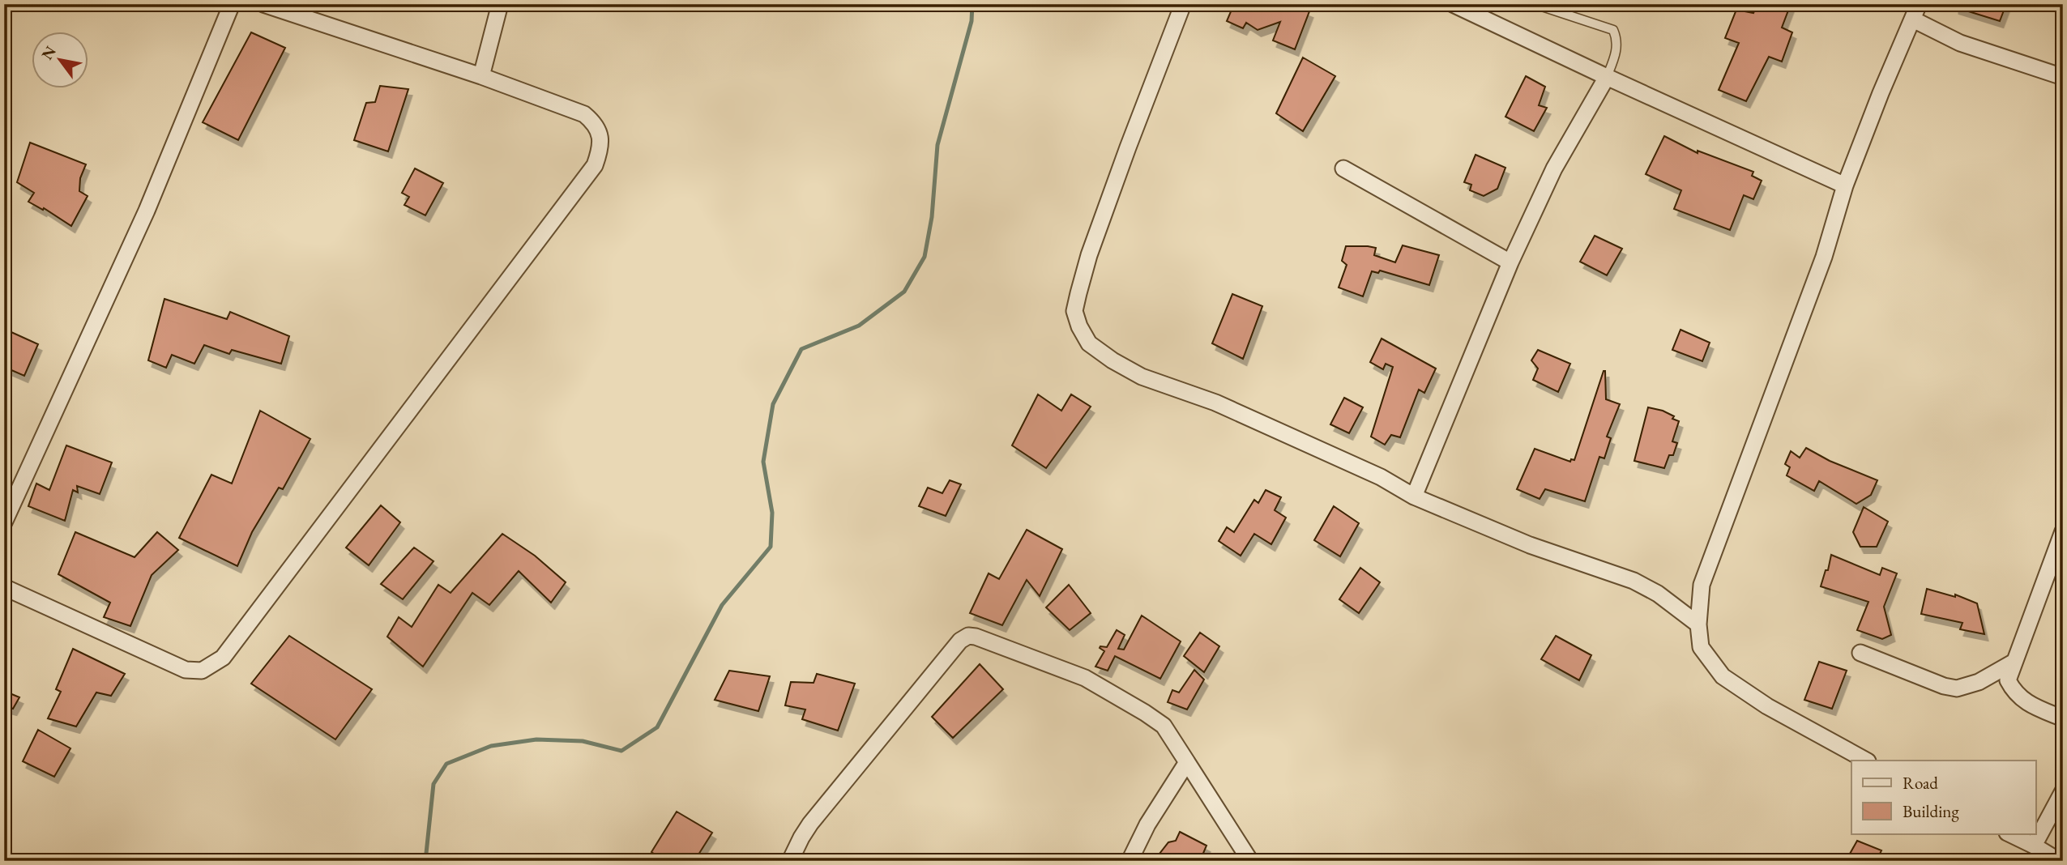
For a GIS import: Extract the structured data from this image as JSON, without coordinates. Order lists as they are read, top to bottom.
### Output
{
  "legend": ["Road", "Building"],
  "north": "top left"
}
